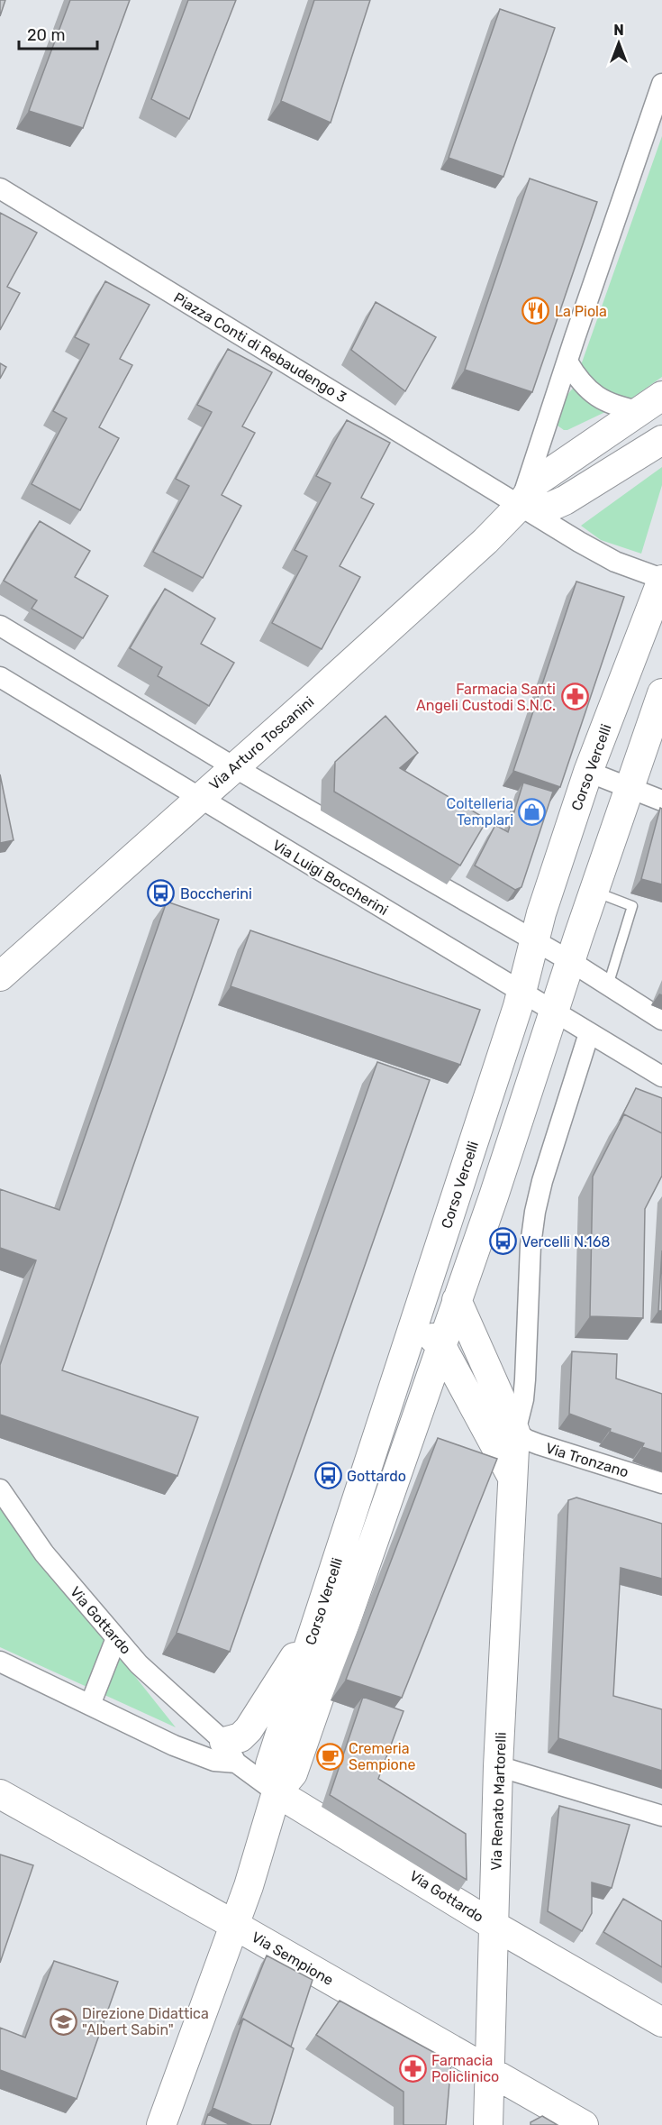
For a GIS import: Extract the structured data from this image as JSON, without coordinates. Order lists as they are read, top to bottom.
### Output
{
  "streets": {
    "street": [
      "Piazza Conti di Rebaudengo 3",
      "Via Arturo Toscanini",
      "Corso Vercelli",
      "Via Luigi Boccherini",
      "Via Tronzano",
      "Via Gottardo",
      "Via Renato Martorelli",
      "Via Sempione"
    ]
  },
  "crossings": [
    ["Piazza Conti di Rebaudengo 3", "Via Arturo Toscanini"],
    ["Piazza Conti di Rebaudengo 3", "Corso Vercelli"],
    ["Via Arturo Toscanini", "Via Luigi Boccherini"],
    ["Corso Vercelli", "Via Luigi Boccherini"],
    ["Corso Vercelli", "Via Gottardo"],
    ["Corso Vercelli", "Via Renato Martorelli"],
    ["Corso Vercelli", "Via Sempione"],
    ["Via Luigi Boccherini", "Via Renato Martorelli"],
    ["Via Tronzano", "Via Renato Martorelli"],
    ["Via Gottardo", "Via Renato Martorelli"],
    ["Via Renato Martorelli", "Via Sempione"]
  ],
  "places": {
    "restaurant": ["La Piola"],
    "pharmacy": ["Farmacia Santi Angeli Custodi S.N.C.", "Farmacia Policlinico"],
    "shop": ["Coltelleria Templari"],
    "bus stop": ["Boccherini", "Vercelli N.168", "Gottardo"],
    "cafe": ["Cremeria Sempione"],
    "school or university": ["Direzione Didattica \"Albert Sabin\""]
  },
  "scale_bar": "20 m",
  "north": "top"
}
